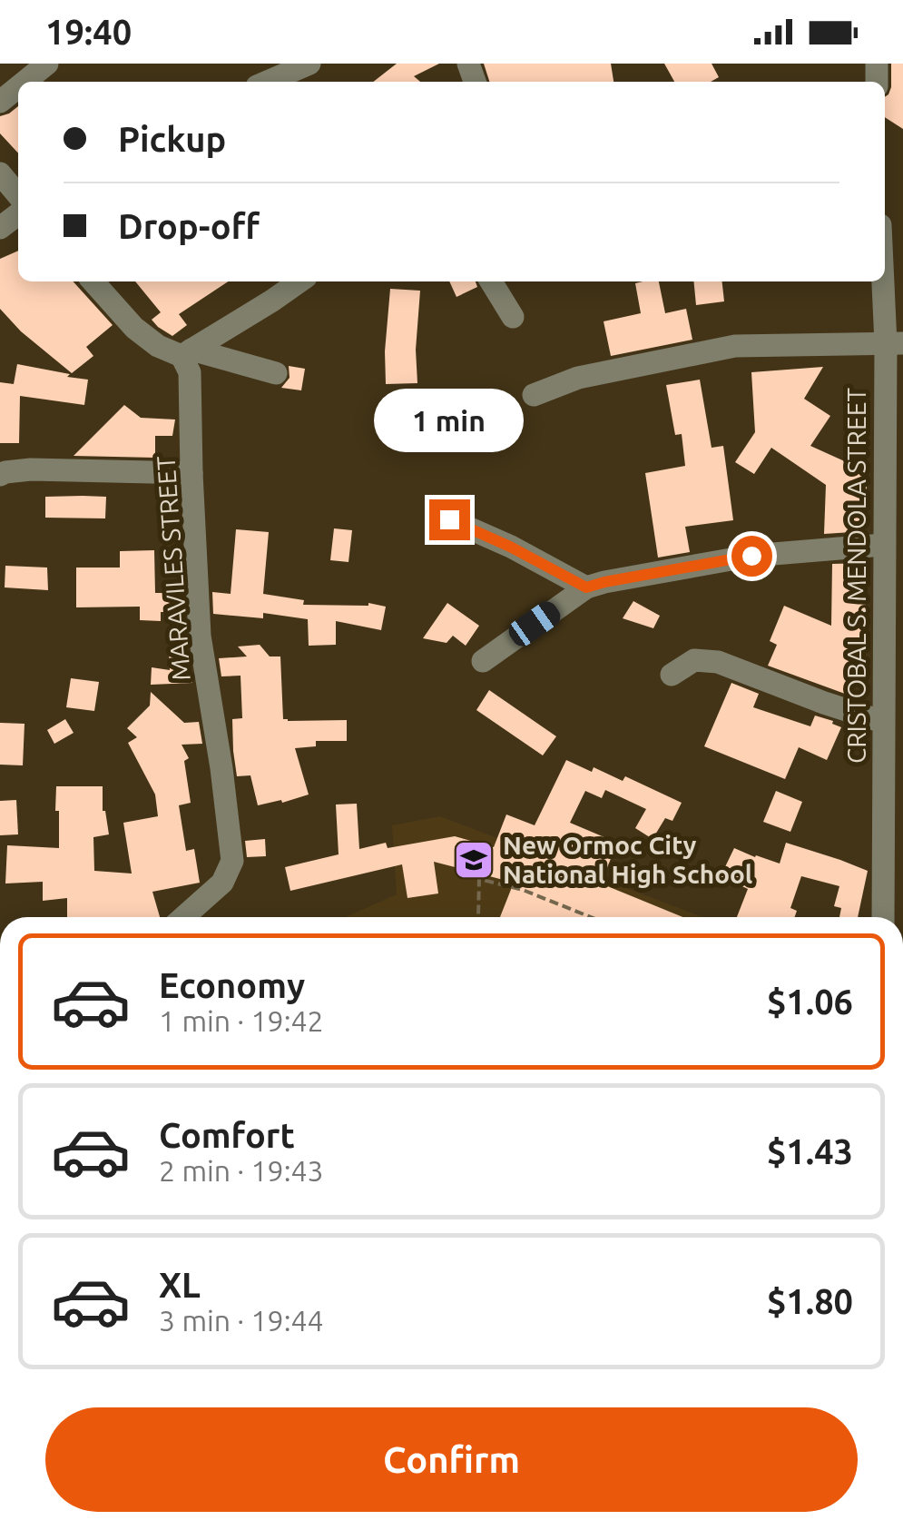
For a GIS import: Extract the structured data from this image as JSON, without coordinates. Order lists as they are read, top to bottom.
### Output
{
  "streets": {
    "street": ["MARAVILES STREET", "CRISTOBAL S. MENDOLA STREET"]
  },
  "places": {
    "school or university": ["New Ormoc City National High School"]
  },
  "page": {
    "status": "19:40",
    "banner": ["Pickup", "Drop-off"],
    "bubble": "1 min",
    "list": [
      {
        "name": "Economy",
        "note": "1 min · 19:42",
        "value": "$1.06"
      },
      {
        "name": "Comfort",
        "note": "2 min · 19:43",
        "value": "$1.43"
      },
      {
        "name": "XL",
        "note": "3 min · 19:44",
        "value": "$1.80"
      }
    ],
    "buttons": "Confirm"
  }
}
